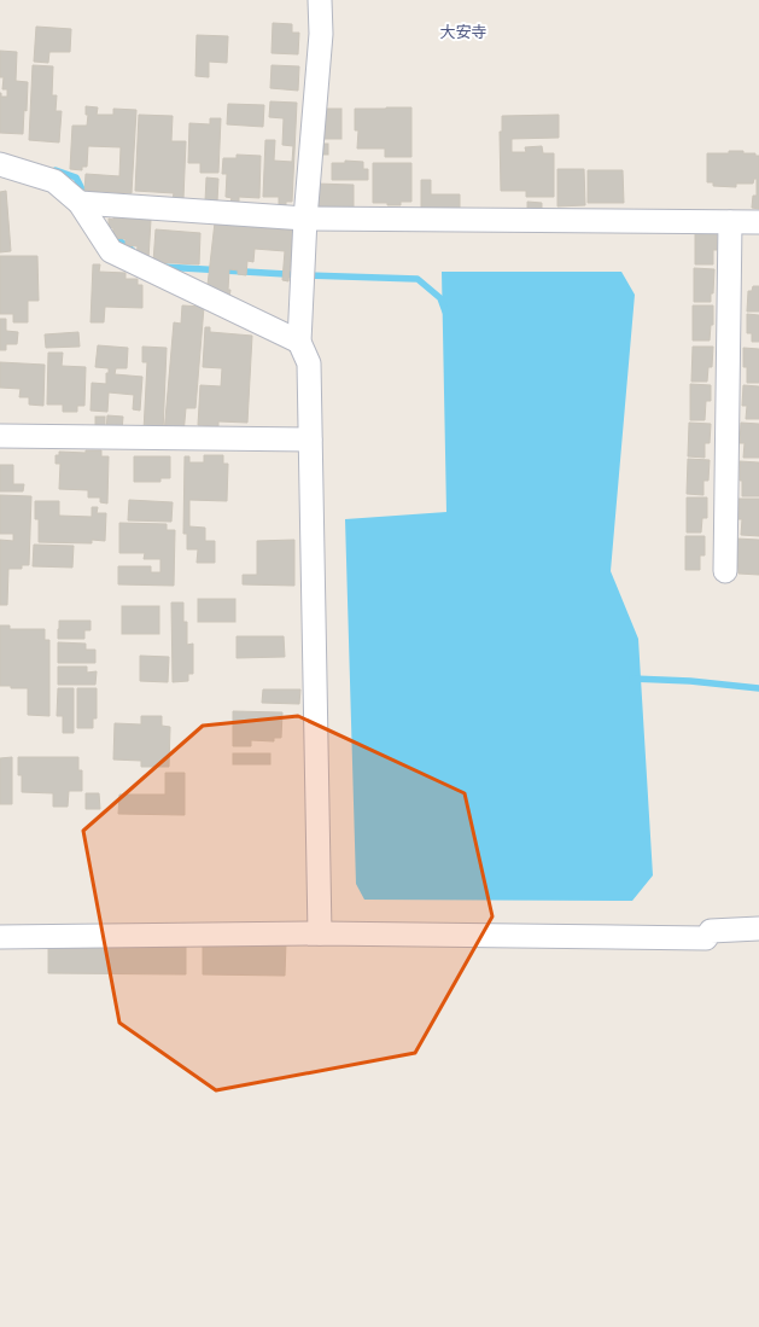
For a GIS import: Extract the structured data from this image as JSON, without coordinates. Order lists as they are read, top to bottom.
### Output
{
  "districts": ["大安寺"]
}
